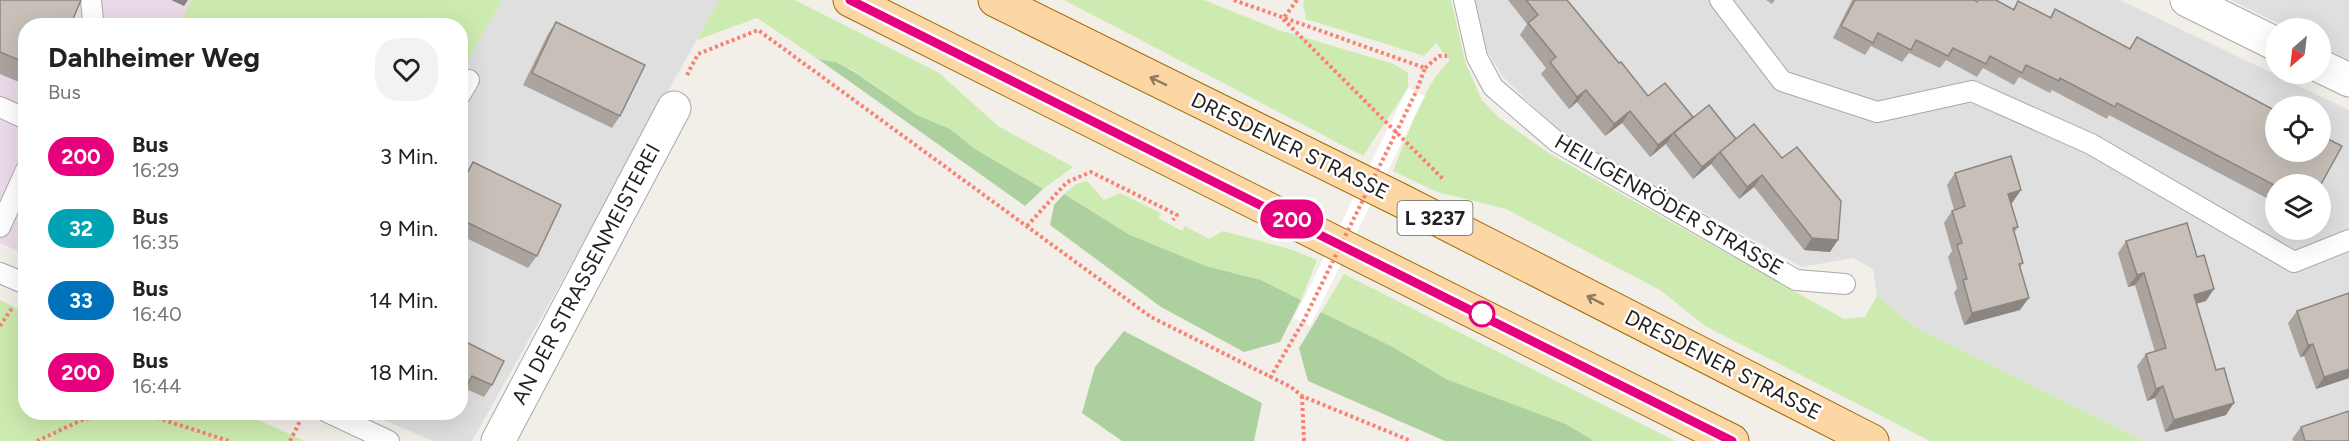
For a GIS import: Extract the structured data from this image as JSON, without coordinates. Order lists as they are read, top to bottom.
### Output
{
  "streets": {
    "main road": ["DRESDENER STRASSE", "L 3237"],
    "street": ["AN DER STRASSENMEISTEREI"],
    "lane": ["HEILIGENRÖDER STRASSE"]
  },
  "lines": ["bus line 200"],
  "north": "bottom left",
  "page": {
    "on_map": "200",
    "heading": ["Dahlheimer Weg", "Bus"],
    "list": [
      {
        "mark": "200",
        "name": "Bus",
        "note": "16:29",
        "value": "3 Min."
      },
      {
        "mark": "32",
        "name": "Bus",
        "note": "16:35",
        "value": "9 Min."
      },
      {
        "mark": "33",
        "name": "Bus",
        "note": "16:40",
        "value": "14 Min."
      },
      {
        "mark": "200",
        "name": "Bus",
        "note": "16:44",
        "value": "18 Min."
      }
    ]
  }
}
